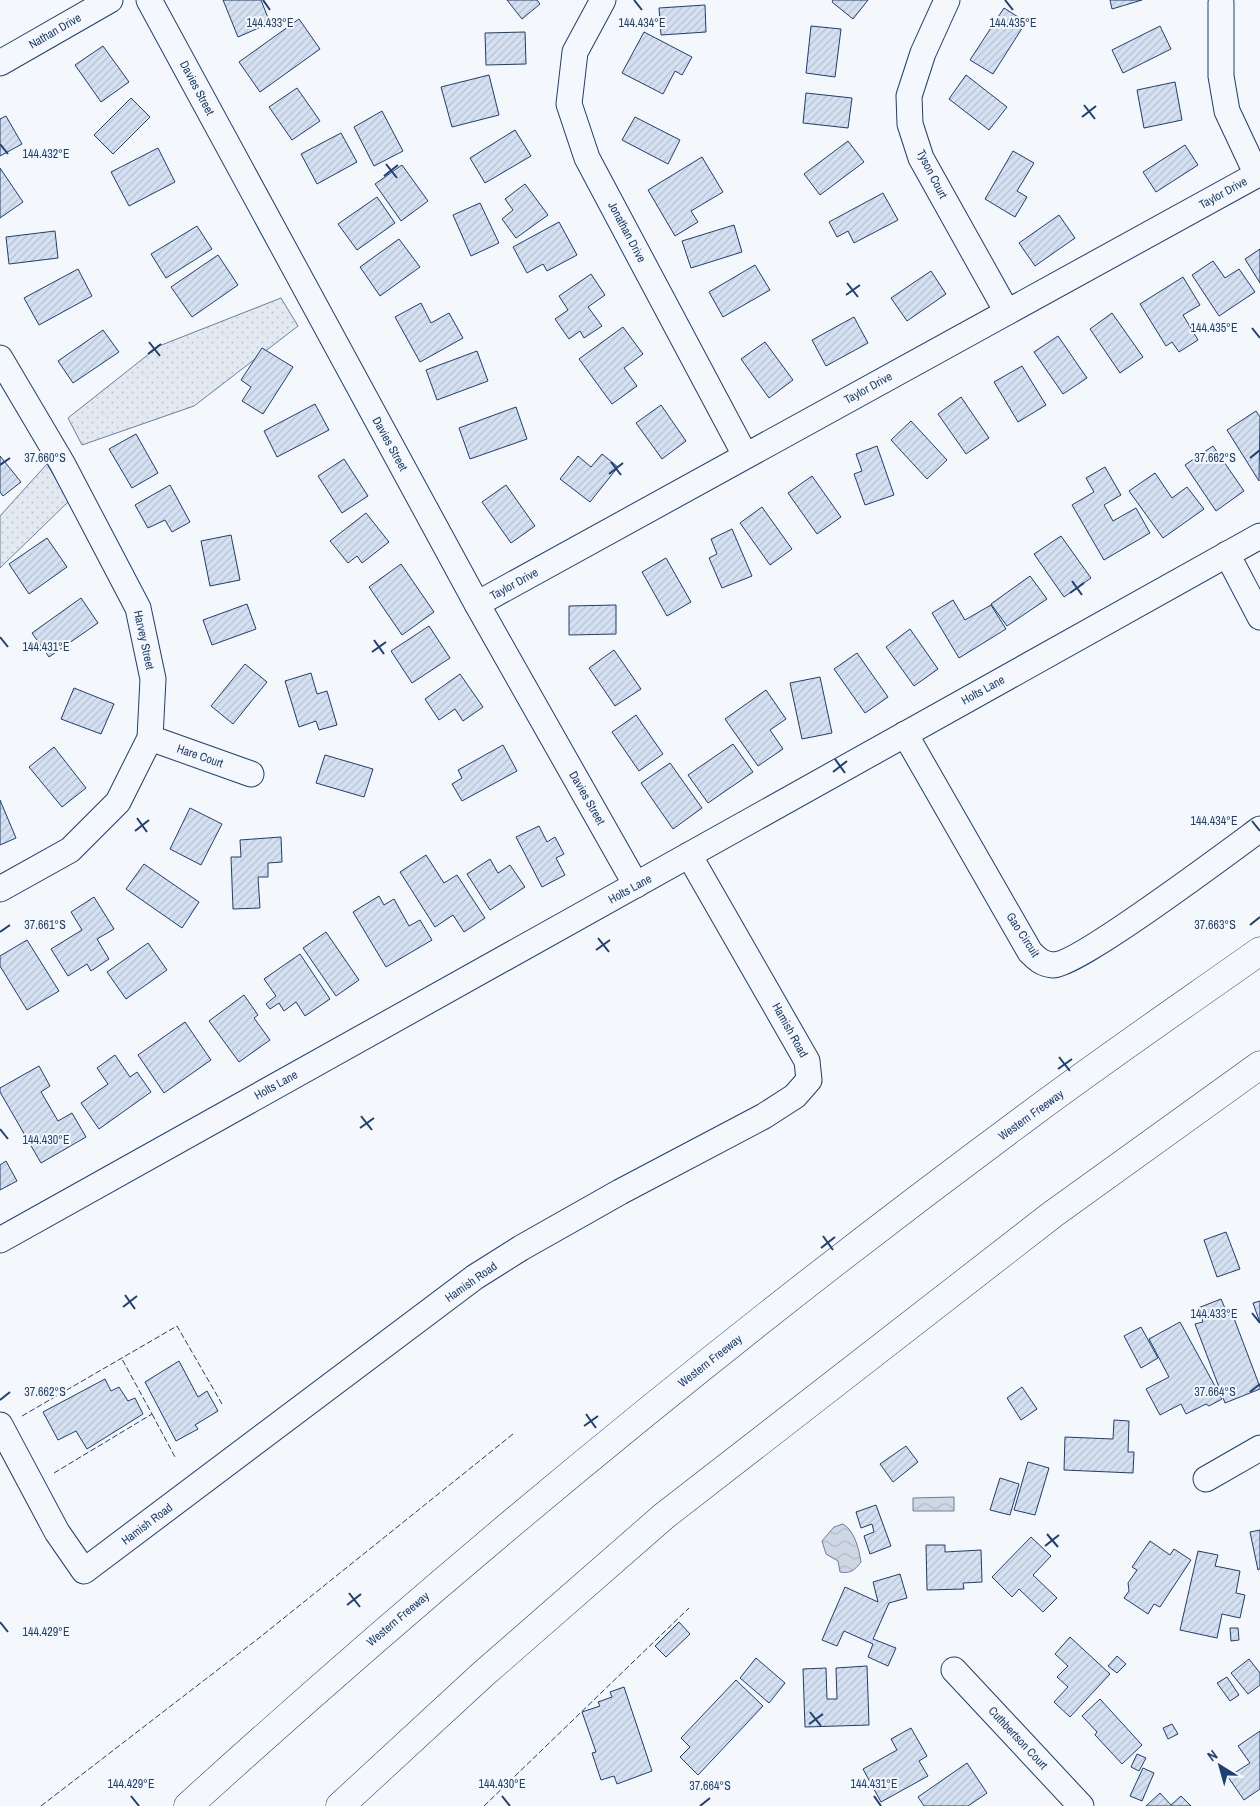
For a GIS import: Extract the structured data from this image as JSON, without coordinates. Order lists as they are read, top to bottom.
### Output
{
  "streets": {
    "highway": ["Western Freeway"],
    "street": [
      "Nathan Drive",
      "Davies Street",
      "Tyson Court",
      "Taylor Drive",
      "Jonathan Drive",
      "Harvey Street",
      "Holts Lane",
      "Hare Court",
      "Gao Circuit",
      "Hamish Road",
      "Cuthbertson Court"
    ]
  },
  "crossings": [
    ["Davies Street", "Taylor Drive"],
    ["Davies Street", "Holts Lane"],
    ["Tyson Court", "Taylor Drive"],
    ["Taylor Drive", "Jonathan Drive"],
    ["Harvey Street", "Hare Court"],
    ["Holts Lane", "Gao Circuit"],
    ["Holts Lane", "Hamish Road"]
  ],
  "north": "top left",
  "coordinates": [
    "144.433°E",
    "144.434°E",
    "144.435°E",
    "144.432°E",
    "37.662°S",
    "37.660°S",
    "144.431°E",
    "37.663°S",
    "37.661°S",
    "144.430°E",
    "37.664°S",
    "144.429°E"
  ]
}
